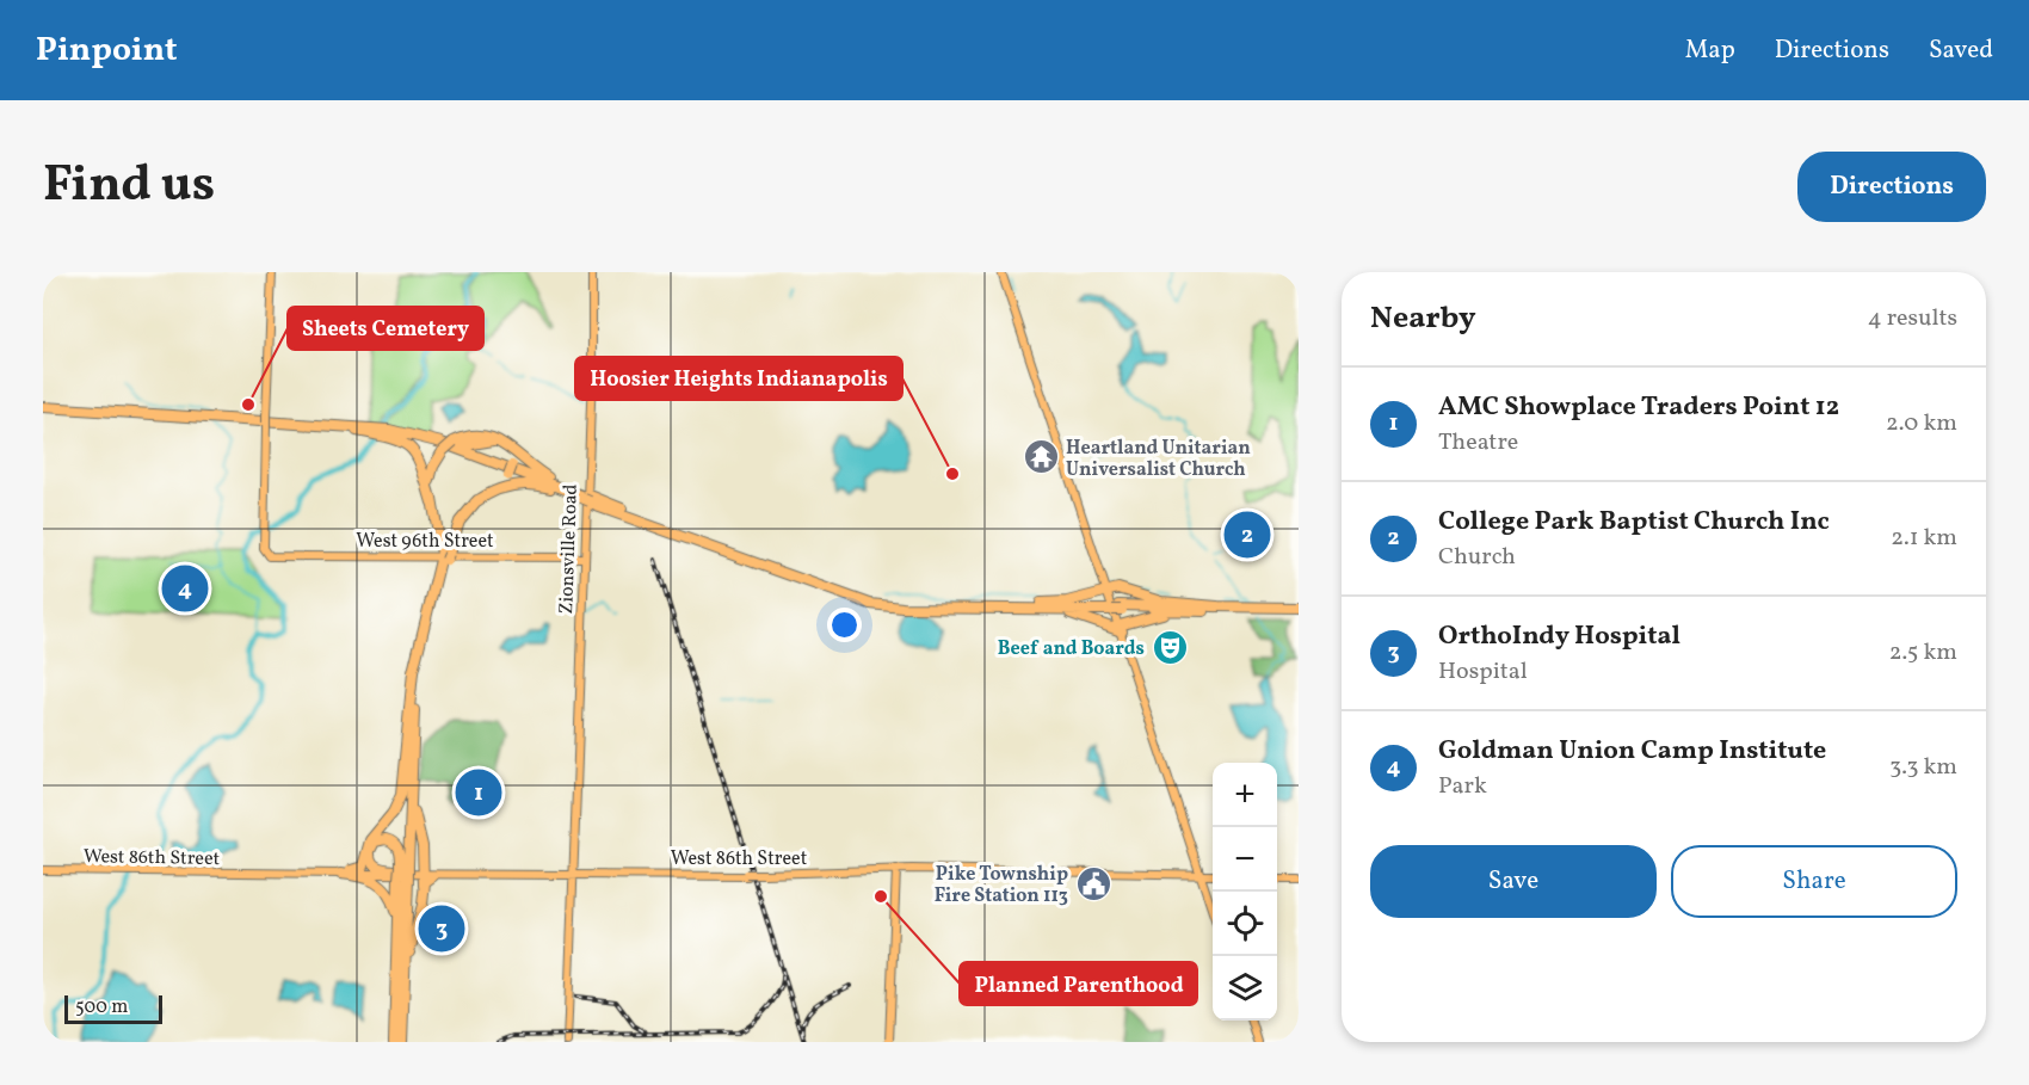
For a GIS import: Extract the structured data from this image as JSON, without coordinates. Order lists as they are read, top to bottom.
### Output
{
  "streets": {
    "main road": ["West 96th Street", "Zionsville Road", "West 86th Street"]
  },
  "crossings": [
    ["West 96th Street", "Zionsville Road"],
    ["Zionsville Road", "West 86th Street"]
  ],
  "places": {
    "other": ["Sheets Cemetery", "Hoosier Heights Indianapolis", "Planned Parenthood"],
    "temple": ["Heartland Unitarian Universalist Church"],
    "theatre": ["Beef and Boards"],
    "public building": ["Pike Township Fire Station 113"]
  },
  "scale_bar": "500 m",
  "page": {
    "header": "Pinpoint",
    "nav": ["Map", "Directions", "Saved"],
    "title": "Find us",
    "buttons": [
      "Directions",
      ["Save", "Share"]
    ],
    "heading": ["Nearby", "4 results"],
    "list": [
      {
        "mark": "1",
        "name": "AMC Showplace Traders Point 12",
        "note": "Theatre",
        "value": "2.0 km"
      },
      {
        "mark": "2",
        "name": "College Park Baptist Church Inc",
        "note": "Church",
        "value": "2.1 km"
      },
      {
        "mark": "3",
        "name": "OrthoIndy Hospital",
        "note": "Hospital",
        "value": "2.5 km"
      },
      {
        "mark": "4",
        "name": "Goldman Union Camp Institute",
        "note": "Park",
        "value": "3.3 km"
      }
    ],
    "pins": [
      "2",
      "4",
      "1",
      "3"
    ],
    "map_buttons": ["+", "−"],
    "scale": "500 m"
  }
}
